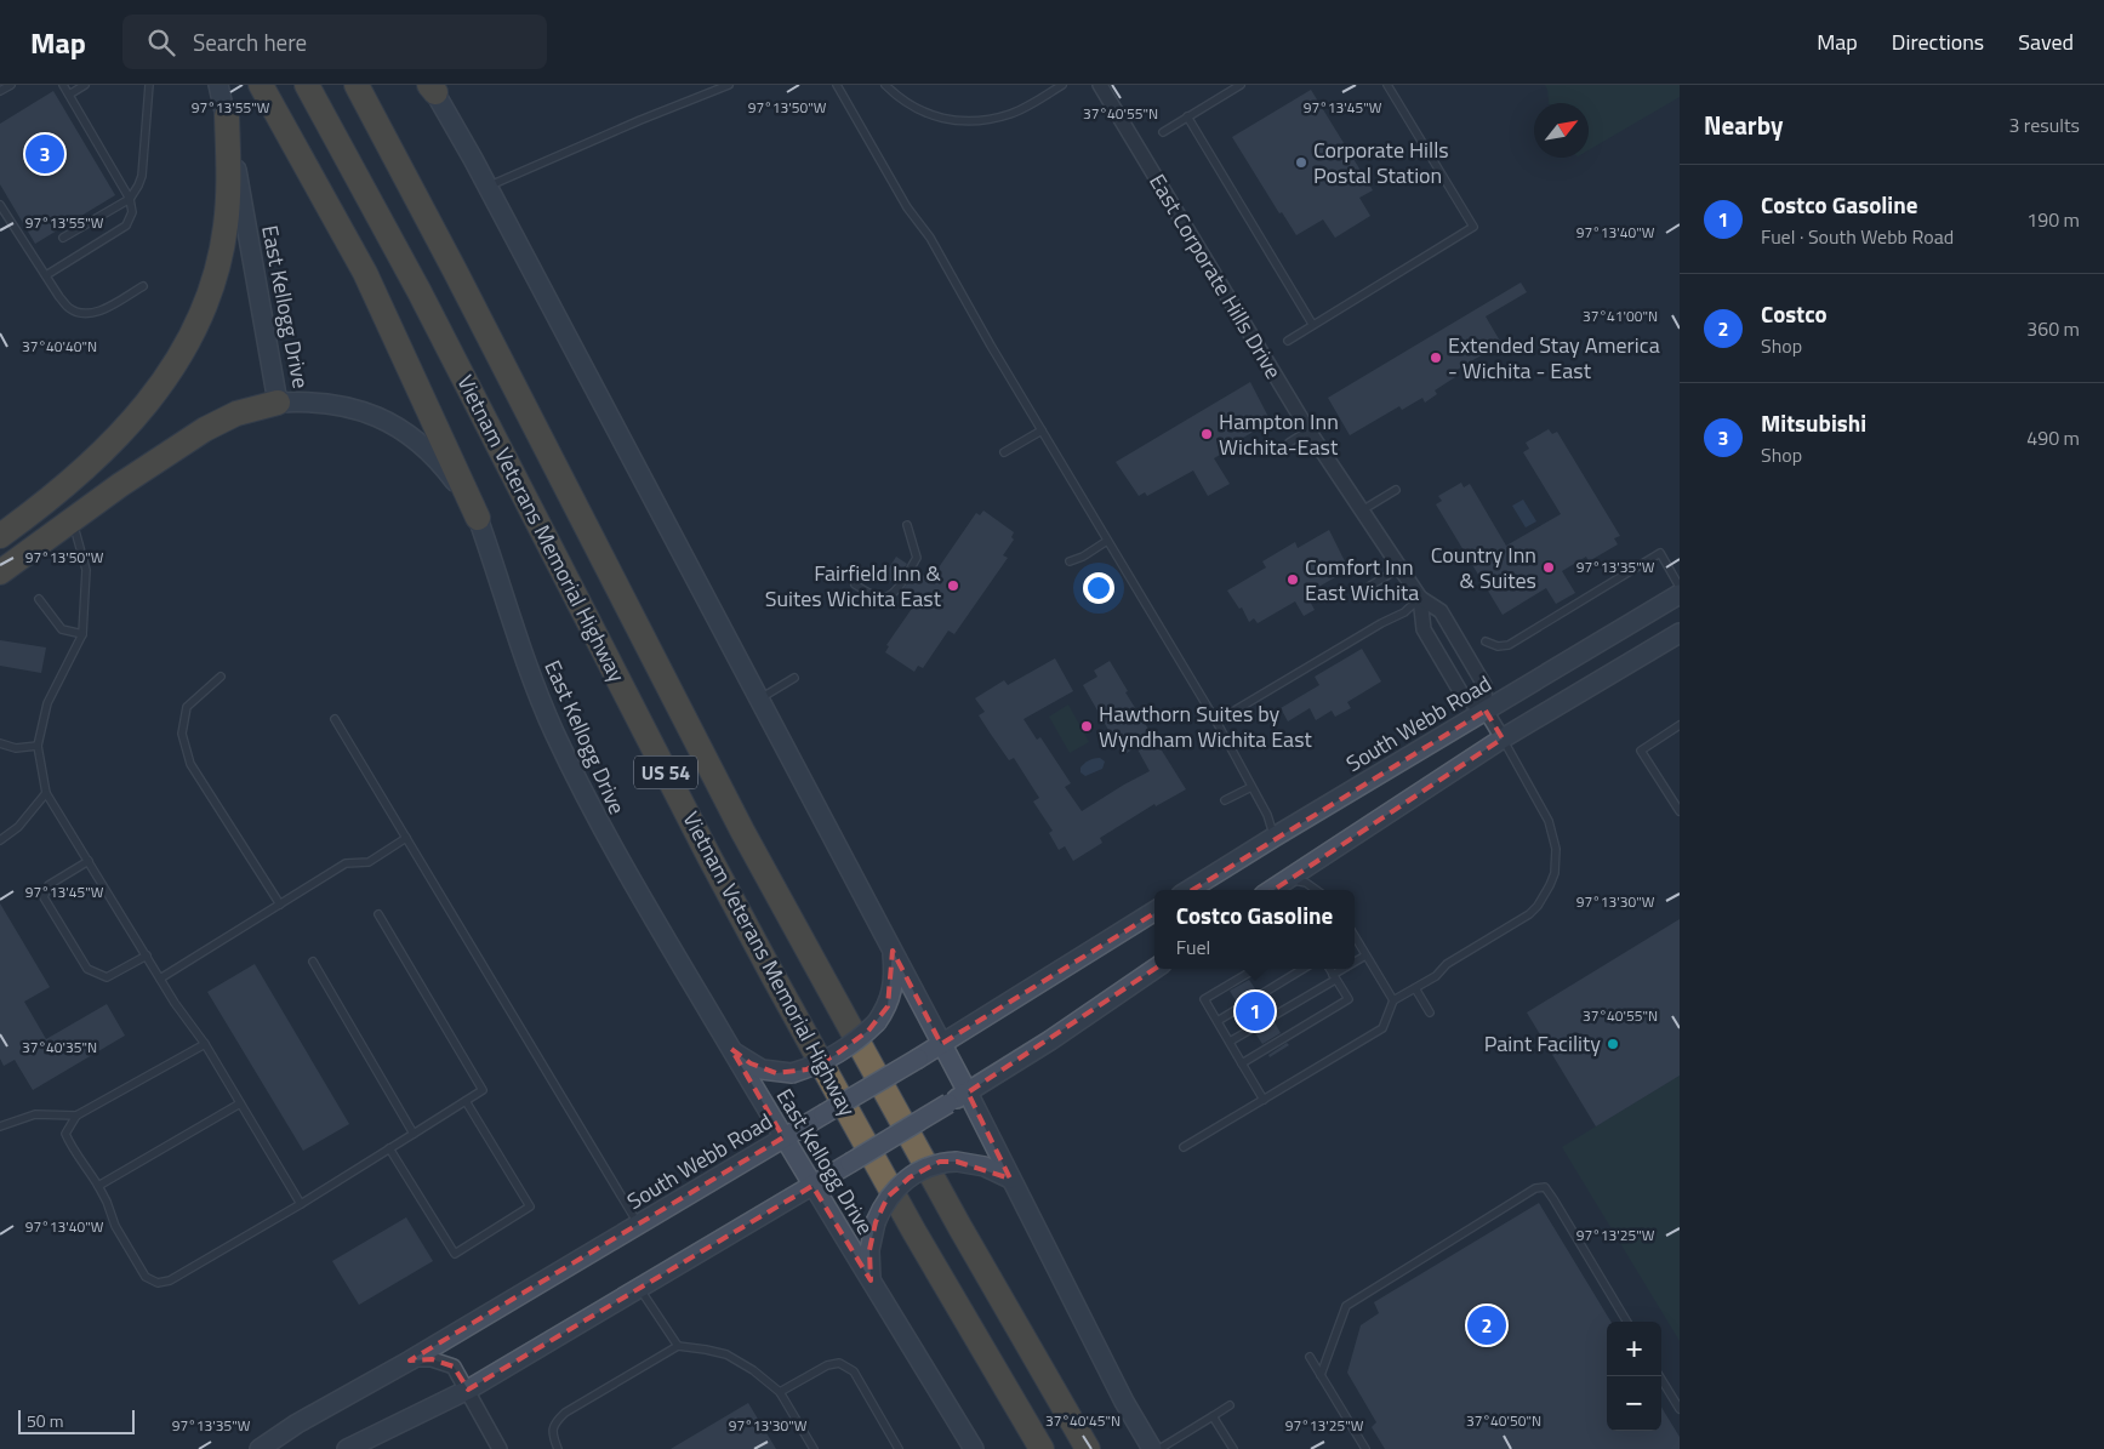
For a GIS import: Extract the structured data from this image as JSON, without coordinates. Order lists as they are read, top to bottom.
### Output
{
  "streets": {
    "highway": ["Vietnam Veterans Memorial Highway", "US 54"],
    "main road": ["East Kellogg Drive", "South Webb Road"],
    "street": ["East Corporate Hills Drive"]
  },
  "crossings": [
    ["East Corporate Hills Drive", "South Webb Road"],
    ["East Kellogg Drive", "South Webb Road"]
  ],
  "places": [
    "Corporate Hills Postal Station",
    "Extended Stay America - Wichita - East",
    "Hampton Inn Wichita-East",
    "Country Inn & Suites",
    "Comfort Inn East Wichita",
    "Fairfield Inn & Suites Wichita East",
    "Hawthorn Suites by Wyndham Wichita East",
    "Paint Facility"
  ],
  "scale_bar": "50 m",
  "north": "top right",
  "page": {
    "header": "Map",
    "search": "Search here",
    "nav": ["Map", "Directions", "Saved"],
    "heading": ["Nearby", "3 results"],
    "pins": ["3", "1", "2"],
    "list": [
      {
        "mark": "1",
        "name": "Costco Gasoline",
        "note": "Fuel · South Webb Road",
        "value": "190 m"
      },
      {
        "mark": "2",
        "name": "Costco",
        "note": "Shop",
        "value": "360 m"
      },
      {
        "mark": "3",
        "name": "Mitsubishi",
        "note": "Shop",
        "value": "490 m"
      }
    ],
    "popup": ["Costco Gasoline", "Fuel"],
    "map_buttons": ["+", "−"],
    "scale": "50 m"
  },
  "coordinates": [
    "97°13'45\"W",
    "97°13'55\"W",
    "97°13'50\"W",
    "37°40'55\"N",
    "97°13'40\"W",
    "37°41'00\"N",
    "37°40'40\"N",
    "97°13'35\"W",
    "97°13'30\"W",
    "37°40'35\"N",
    "97°13'25\"W",
    "37°40'45\"N",
    "37°40'50\"N"
  ]
}
